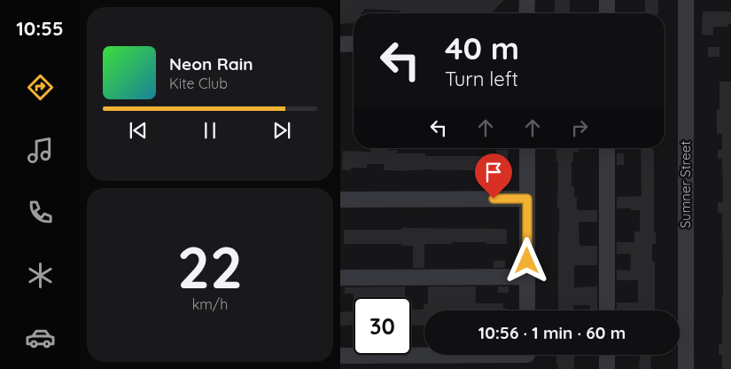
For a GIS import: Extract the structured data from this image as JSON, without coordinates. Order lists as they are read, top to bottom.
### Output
{
  "streets": {
    "street": ["Sumner Street"]
  },
  "page": {
    "tabs": "10:55",
    "turn": ["40 m", "Turn left"],
    "song": ["Neon Rain", "Kite Club"],
    "tile": ["22", "km/h"],
    "limit": "30",
    "trip": "10:56 · 1 min · 60 m"
  }
}
